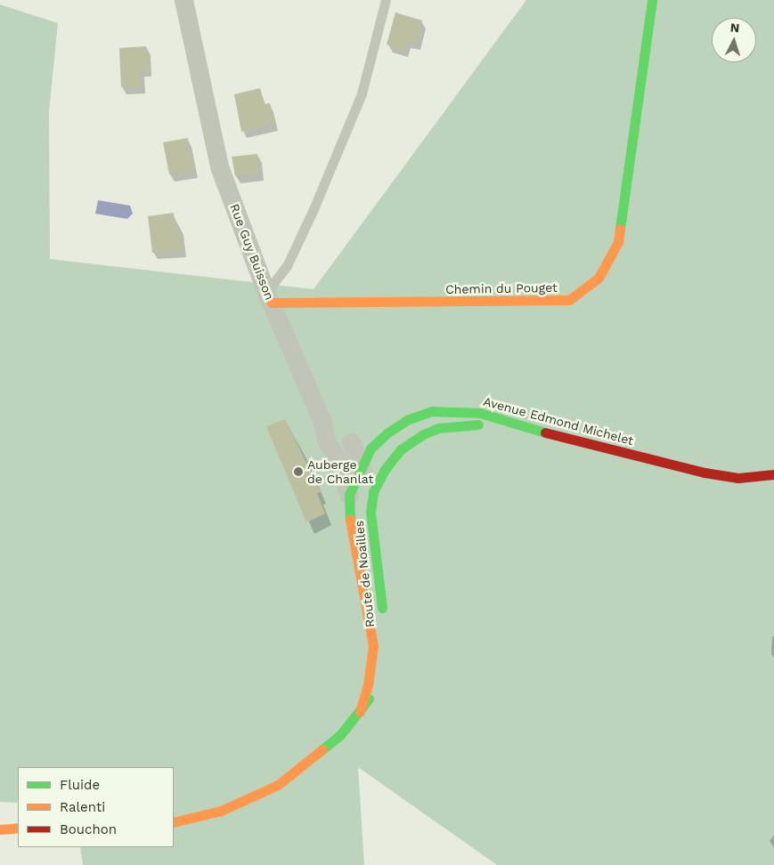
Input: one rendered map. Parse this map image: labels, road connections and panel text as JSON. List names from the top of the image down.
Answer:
{
  "streets": {
    "main road": ["Chemin du Pouget", "Avenue Edmond Michelet", "Route de Noailles"],
    "street": ["Rue Guy Buisson"]
  },
  "crossings": [
    ["Rue Guy Buisson", "Chemin du Pouget"],
    ["Rue Guy Buisson", "Route de Noailles"],
    ["Avenue Edmond Michelet", "Route de Noailles"]
  ],
  "places": ["Auberge de Chanlat"],
  "legend": ["Fluide", "Ralenti", "Bouchon"],
  "north": "top"
}
